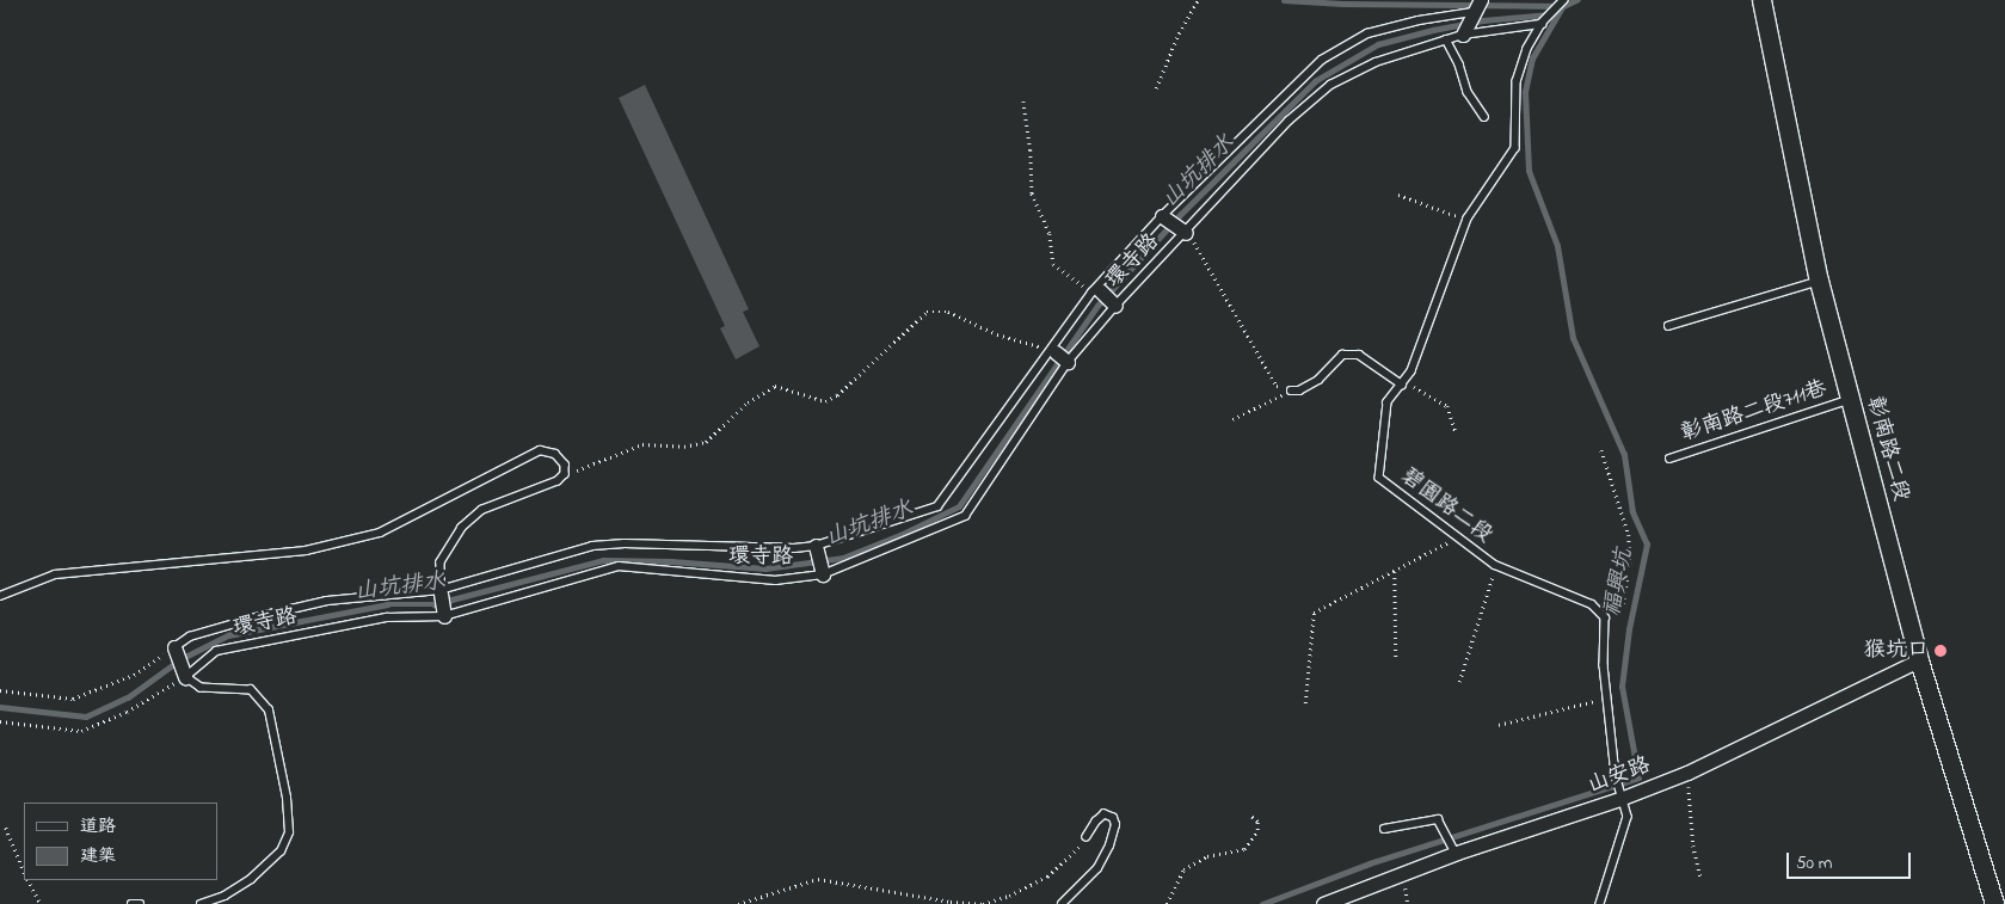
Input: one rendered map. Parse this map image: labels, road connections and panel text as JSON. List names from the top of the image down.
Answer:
{
  "streets": {
    "street": ["彰南路二段", "山安路"],
    "lane": ["環寺路", "彰南路二段711巷", "碧園路二段"]
  },
  "crossings": [
    ["環寺路", "碧園路二段"],
    ["彰南路二段711巷", "彰南路二段"],
    ["彰南路二段", "山安路"]
  ],
  "water": ["山坑排水", "福興坑"],
  "places": ["猴坑口"],
  "legend": ["道路", "建築"],
  "scale_bar": "50 m"
}
